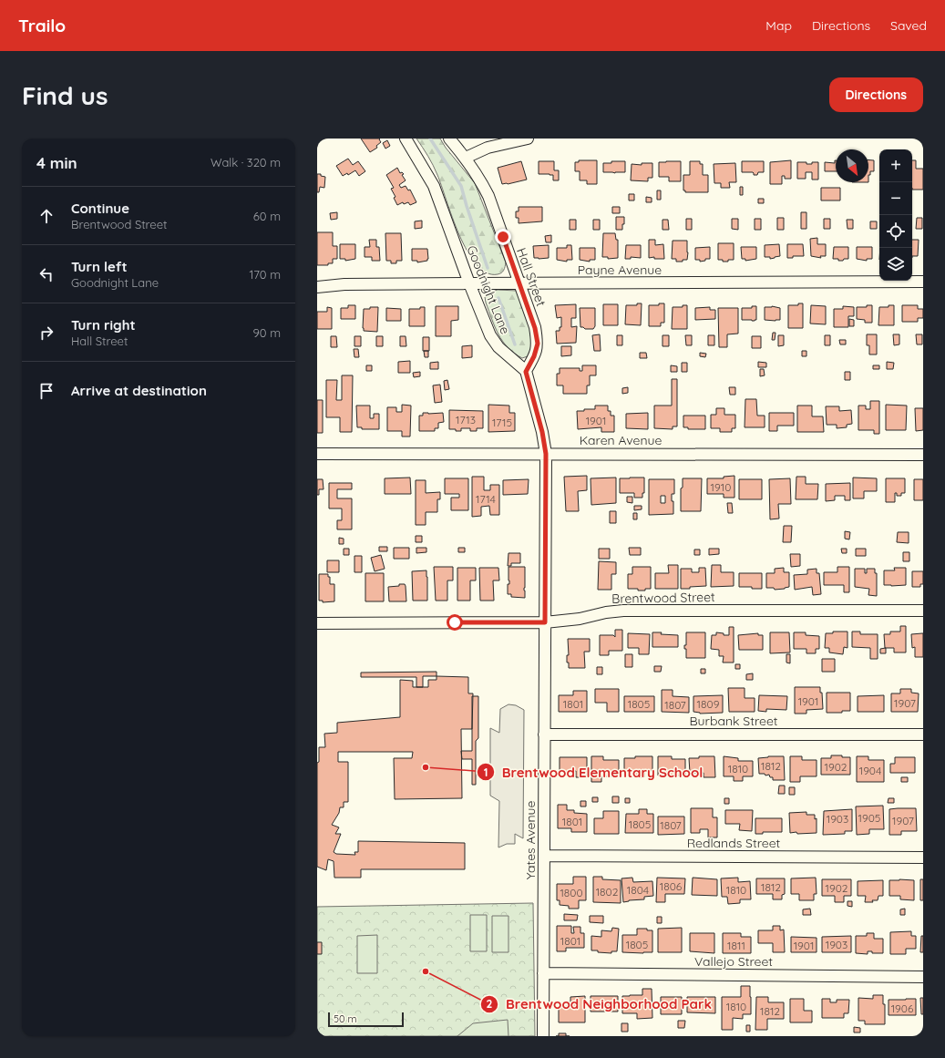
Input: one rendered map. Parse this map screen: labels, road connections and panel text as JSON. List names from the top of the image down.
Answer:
{
  "streets": {
    "street": [
      "Payne Avenue",
      "Hall Street",
      "Goodnight Lane",
      "Karen Avenue",
      "Brentwood Street",
      "Burbank Street",
      "Yates Avenue",
      "Redlands Street",
      "Vallejo Street"
    ]
  },
  "crossings": [
    ["Payne Avenue", "Hall Street"],
    ["Payne Avenue", "Goodnight Lane"],
    ["Hall Street", "Goodnight Lane"],
    ["Brentwood Street", "Yates Avenue"],
    ["Burbank Street", "Yates Avenue"],
    ["Yates Avenue", "Redlands Street"],
    ["Yates Avenue", "Vallejo Street"]
  ],
  "places": ["Brentwood Elementary School", "Brentwood Neighborhood Park"],
  "house_numbers": [
    "1713",
    "1901",
    "1715",
    "1910",
    "1714",
    "1901",
    "1907",
    "1801",
    "1805",
    "1809",
    "1807",
    "1812",
    "1902",
    "1810",
    "1904",
    "1905",
    "1903",
    "1907",
    "1801",
    "1805",
    "1807",
    "1806",
    "1812",
    "1902",
    "1804",
    "1810",
    "1802",
    "1800",
    "1801",
    "1805",
    "1903",
    "1811",
    "1901",
    "1810",
    "1906",
    "1812"
  ],
  "scale_bar": "50 m",
  "north": "bottom right",
  "page": {
    "header": "Trailo",
    "nav": ["Map", "Directions", "Saved"],
    "buttons": "Directions",
    "title": "Find us",
    "heading": ["4 min", "Walk · 320 m"],
    "map_buttons": ["+", "−"],
    "list": [
      ["Continue", "Brentwood Street", "60 m"],
      ["Turn left", "Goodnight Lane", "170 m"],
      ["Turn right", "Hall Street", "90 m"],
      "Arrive at destination"
    ],
    "scale": "50 m"
  }
}
